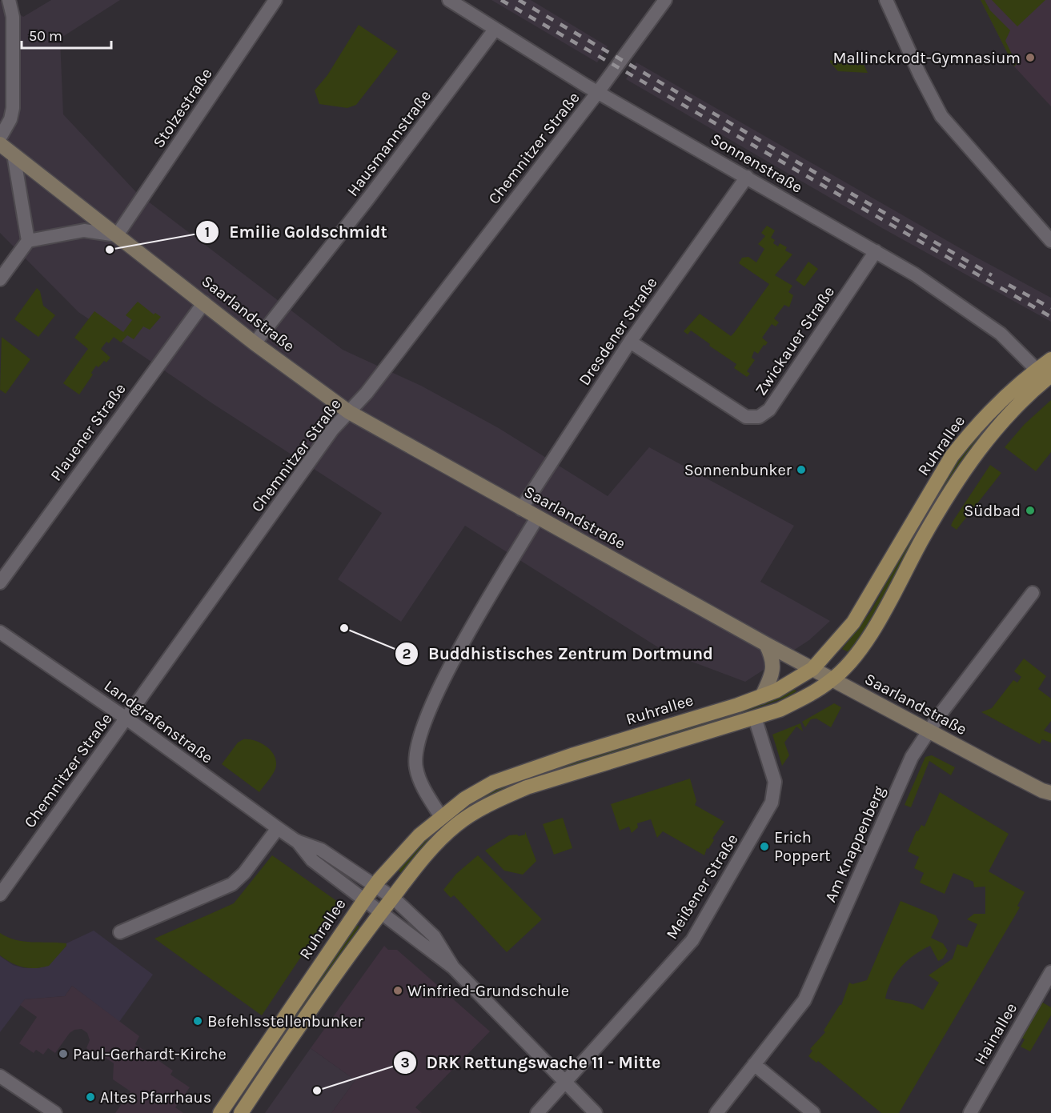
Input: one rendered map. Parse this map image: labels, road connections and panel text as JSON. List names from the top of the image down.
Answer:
{
  "streets": {
    "main road": ["Ruhrallee"],
    "street": [
      "Stolzestraße",
      "Hausmannstraße",
      "Chemnitzer Straße",
      "Sonnenstraße",
      "Saarlandstraße",
      "Dresdener Straße",
      "Zwickauer Straße",
      "Plauener Straße",
      "Landgrafenstraße",
      "Am Knappenberg",
      "Meißener Straße",
      "Hainallee"
    ]
  },
  "crossings": [
    ["Stolzestraße", "Saarlandstraße"],
    ["Hausmannstraße", "Sonnenstraße"],
    ["Hausmannstraße", "Saarlandstraße"],
    ["Chemnitzer Straße", "Sonnenstraße"],
    ["Chemnitzer Straße", "Saarlandstraße"],
    ["Chemnitzer Straße", "Landgrafenstraße"],
    ["Sonnenstraße", "Dresdener Straße"],
    ["Sonnenstraße", "Zwickauer Straße"],
    ["Sonnenstraße", "Ruhrallee"],
    ["Saarlandstraße", "Dresdener Straße"],
    ["Saarlandstraße", "Plauener Straße"],
    ["Saarlandstraße", "Ruhrallee"],
    ["Saarlandstraße", "Am Knappenberg"],
    ["Dresdener Straße", "Zwickauer Straße"],
    ["Ruhrallee", "Landgrafenstraße"],
    ["Ruhrallee", "Meißener Straße"],
    ["Landgrafenstraße", "Meißener Straße"]
  ],
  "places": [
    "Mallinckrodt-Gymnasium",
    "Emilie Goldschmidt",
    "Sonnenbunker",
    "Südbad",
    "Buddhistisches Zentrum Dortmund",
    "Erich Poppert",
    "Winfried-Grundschule",
    "Befehlsstellenbunker",
    "Paul-Gerhardt-Kirche",
    "DRK Rettungswache 11 - Mitte",
    "Altes Pfarrhaus"
  ],
  "scale_bar": "50 m"
}
